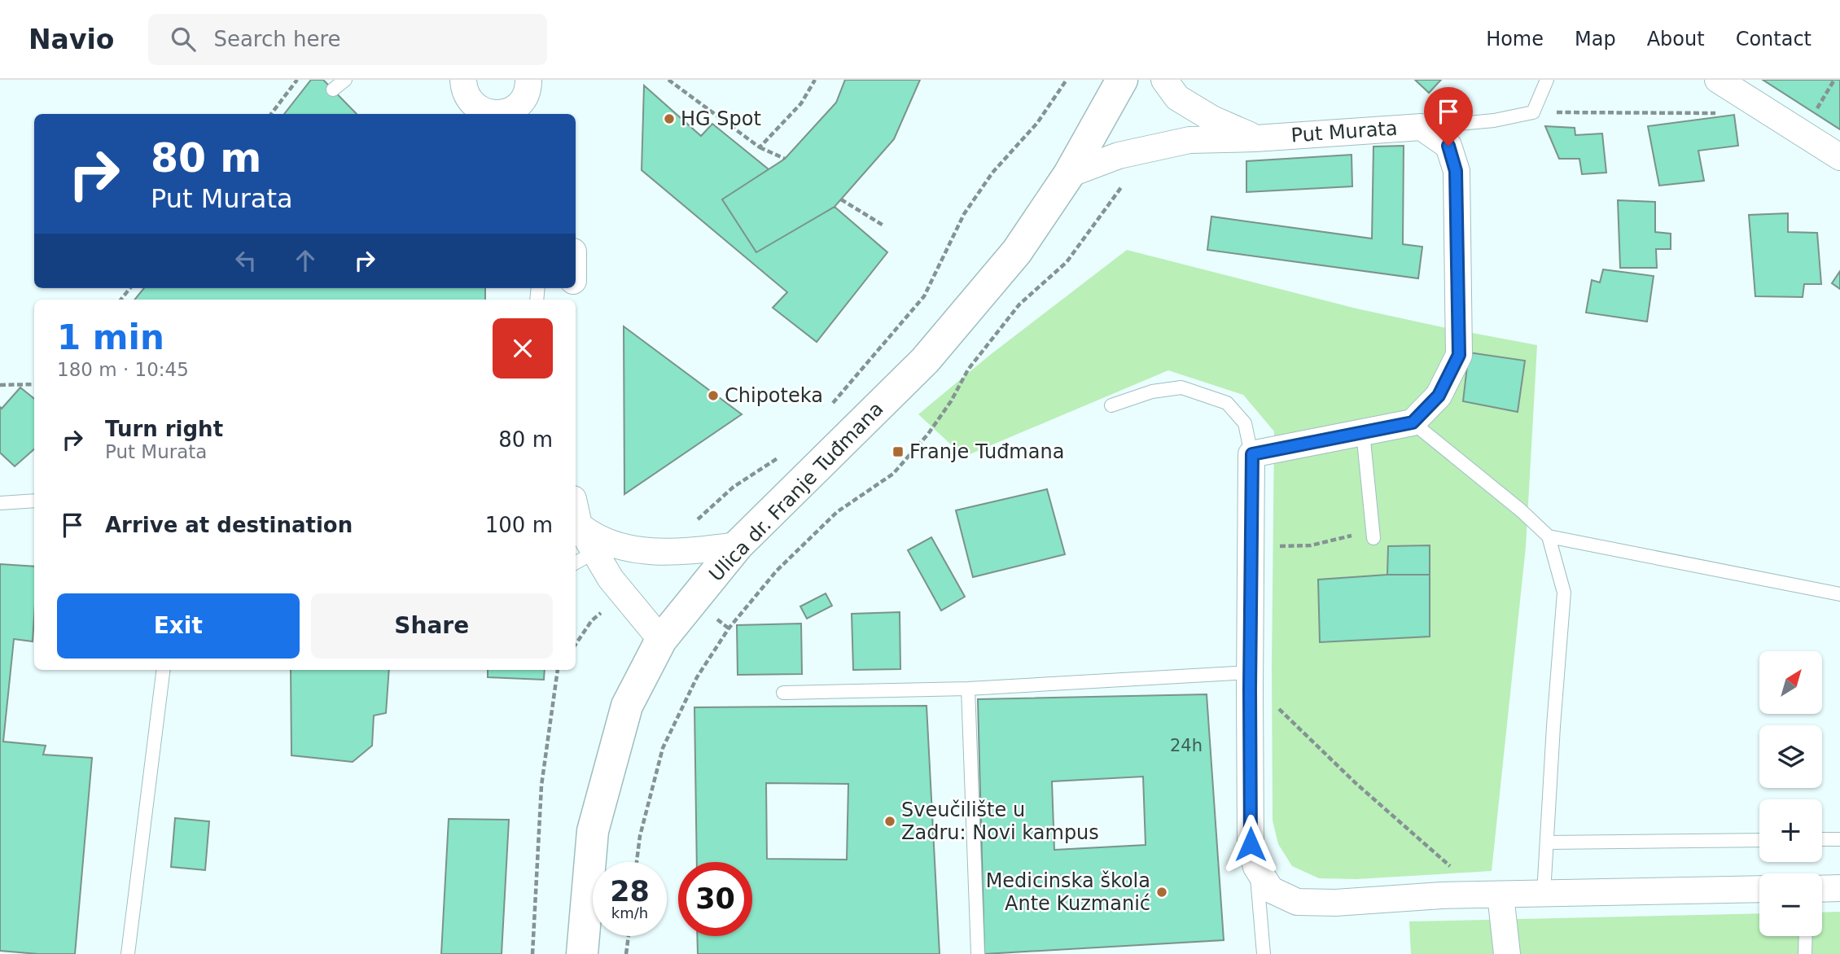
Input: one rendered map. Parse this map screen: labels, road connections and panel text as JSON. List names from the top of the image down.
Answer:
{
  "streets": {
    "main road": ["Ulica dr. Franje Tuđmana"],
    "street": ["Put Murata"]
  },
  "crossings": [
    ["Put Murata", "Ulica dr. Franje Tuđmana"]
  ],
  "places": {
    "other": [
      "HG Spot",
      "Chipoteka",
      "Sveučilište u Zadru: Novi kampus",
      "Medicinska škola Ante Kuzmanić"
    ],
    "transit": ["Franje Tuđmana"]
  },
  "house_numbers": ["24h"],
  "north": "top right",
  "page": {
    "header": "Navio",
    "search": "Search here",
    "nav": [
      "Home",
      "Map",
      "About",
      "Contact"
    ],
    "turn": ["80 m", "Put Murata"],
    "heading": ["1 min", "180 m · 10:45"],
    "list": [
      {
        "name": "Turn right",
        "note": "Put Murata",
        "value": "80 m"
      },
      {
        "name": "Arrive at destination",
        "value": "100 m"
      }
    ],
    "buttons": ["Exit", "Share"],
    "map_buttons": ["+", "−"],
    "speed": "28 km/h",
    "limit": "30"
  }
}
